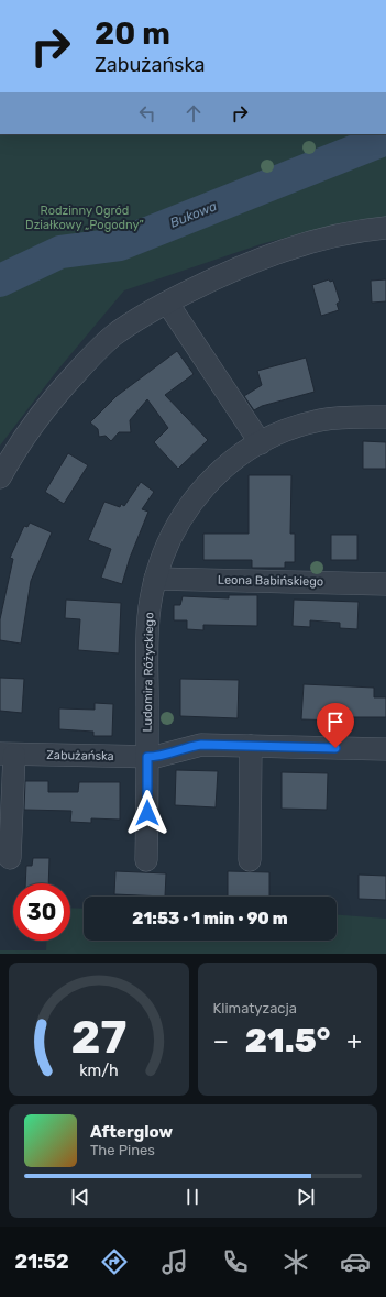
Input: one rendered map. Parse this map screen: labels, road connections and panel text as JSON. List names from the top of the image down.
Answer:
{
  "streets": {
    "street": ["Leona Babińskiego", "Ludomira Różyckiego", "Zabużańska"]
  },
  "crossings": [
    ["Leona Babińskiego", "Ludomira Różyckiego"],
    ["Ludomira Różyckiego", "Zabużańska"]
  ],
  "water": ["Bukowa"],
  "parks": ["Rodzinny Ogród Działkowy „Pogodny”"],
  "page": {
    "turn": ["20 m", "Zabużańska"],
    "limit": "30",
    "trip": "21:53 · 1 min · 90 m",
    "tile": "Klimatyzacja",
    "heat": ["−", "21.5°", "+"],
    "song": ["Afterglow", "The Pines"],
    "tabs": "21:52",
    "gauge": ["27", "km/h"]
  }
}
